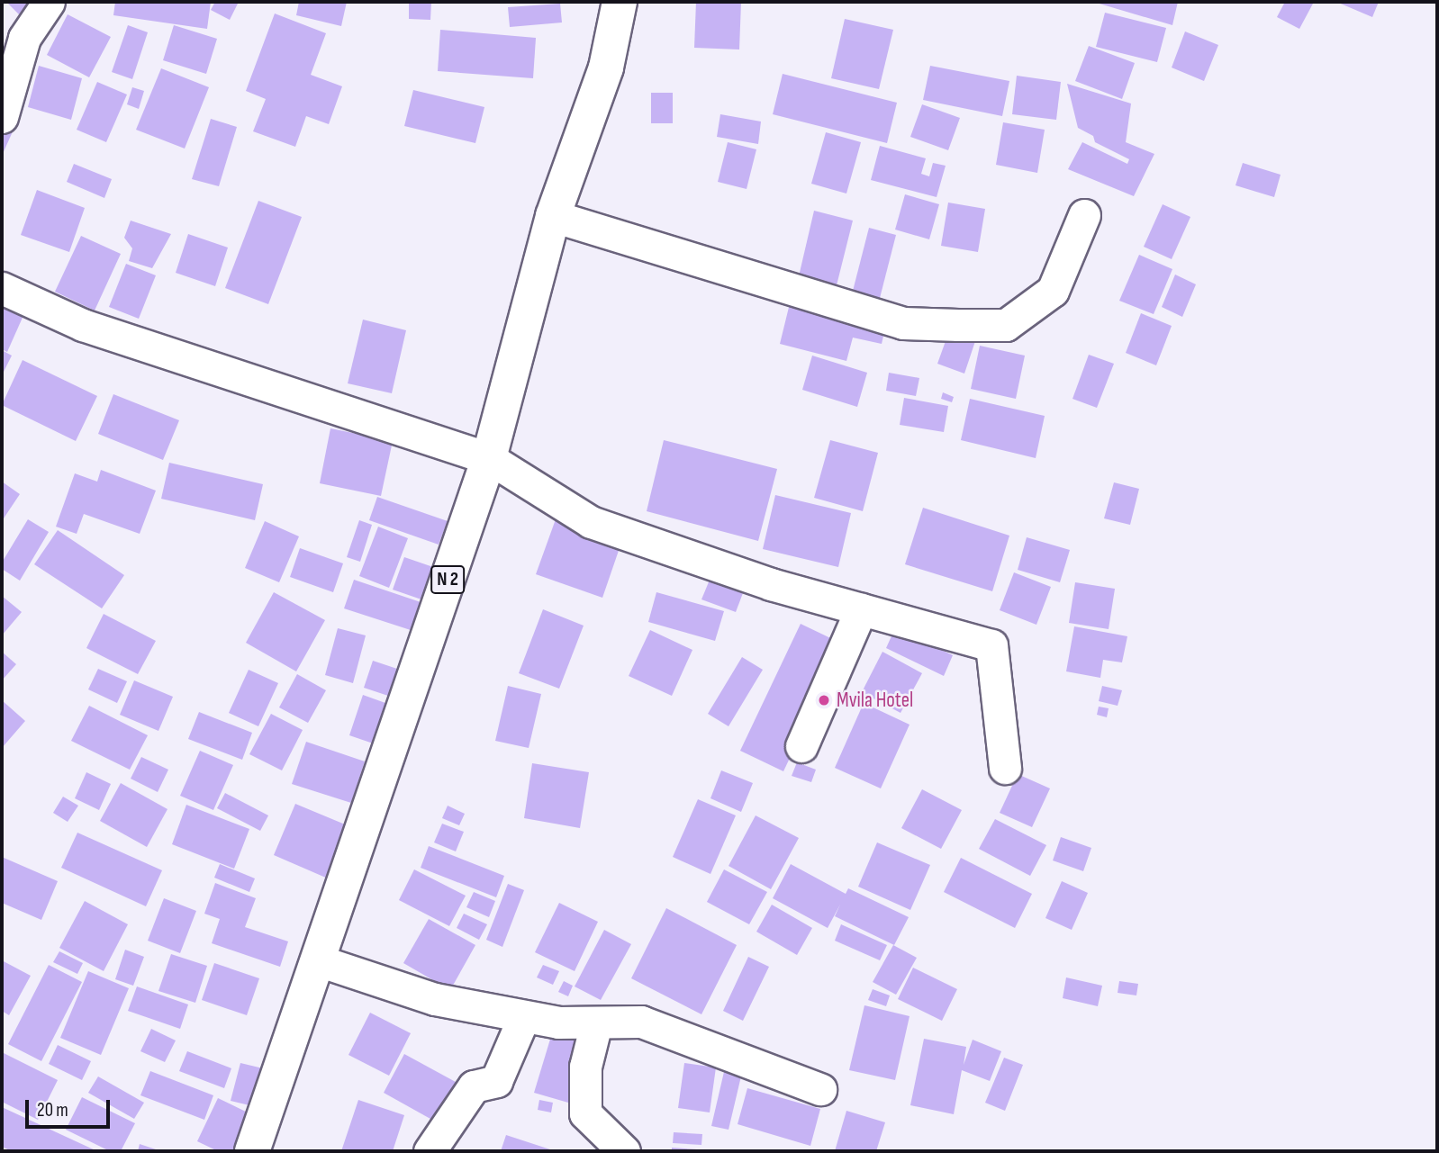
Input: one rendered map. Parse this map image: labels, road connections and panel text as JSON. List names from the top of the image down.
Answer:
{
  "streets": {
    "highway": ["N 2"]
  },
  "places": ["Mvila Hotel"],
  "scale_bar": "20 m"
}
